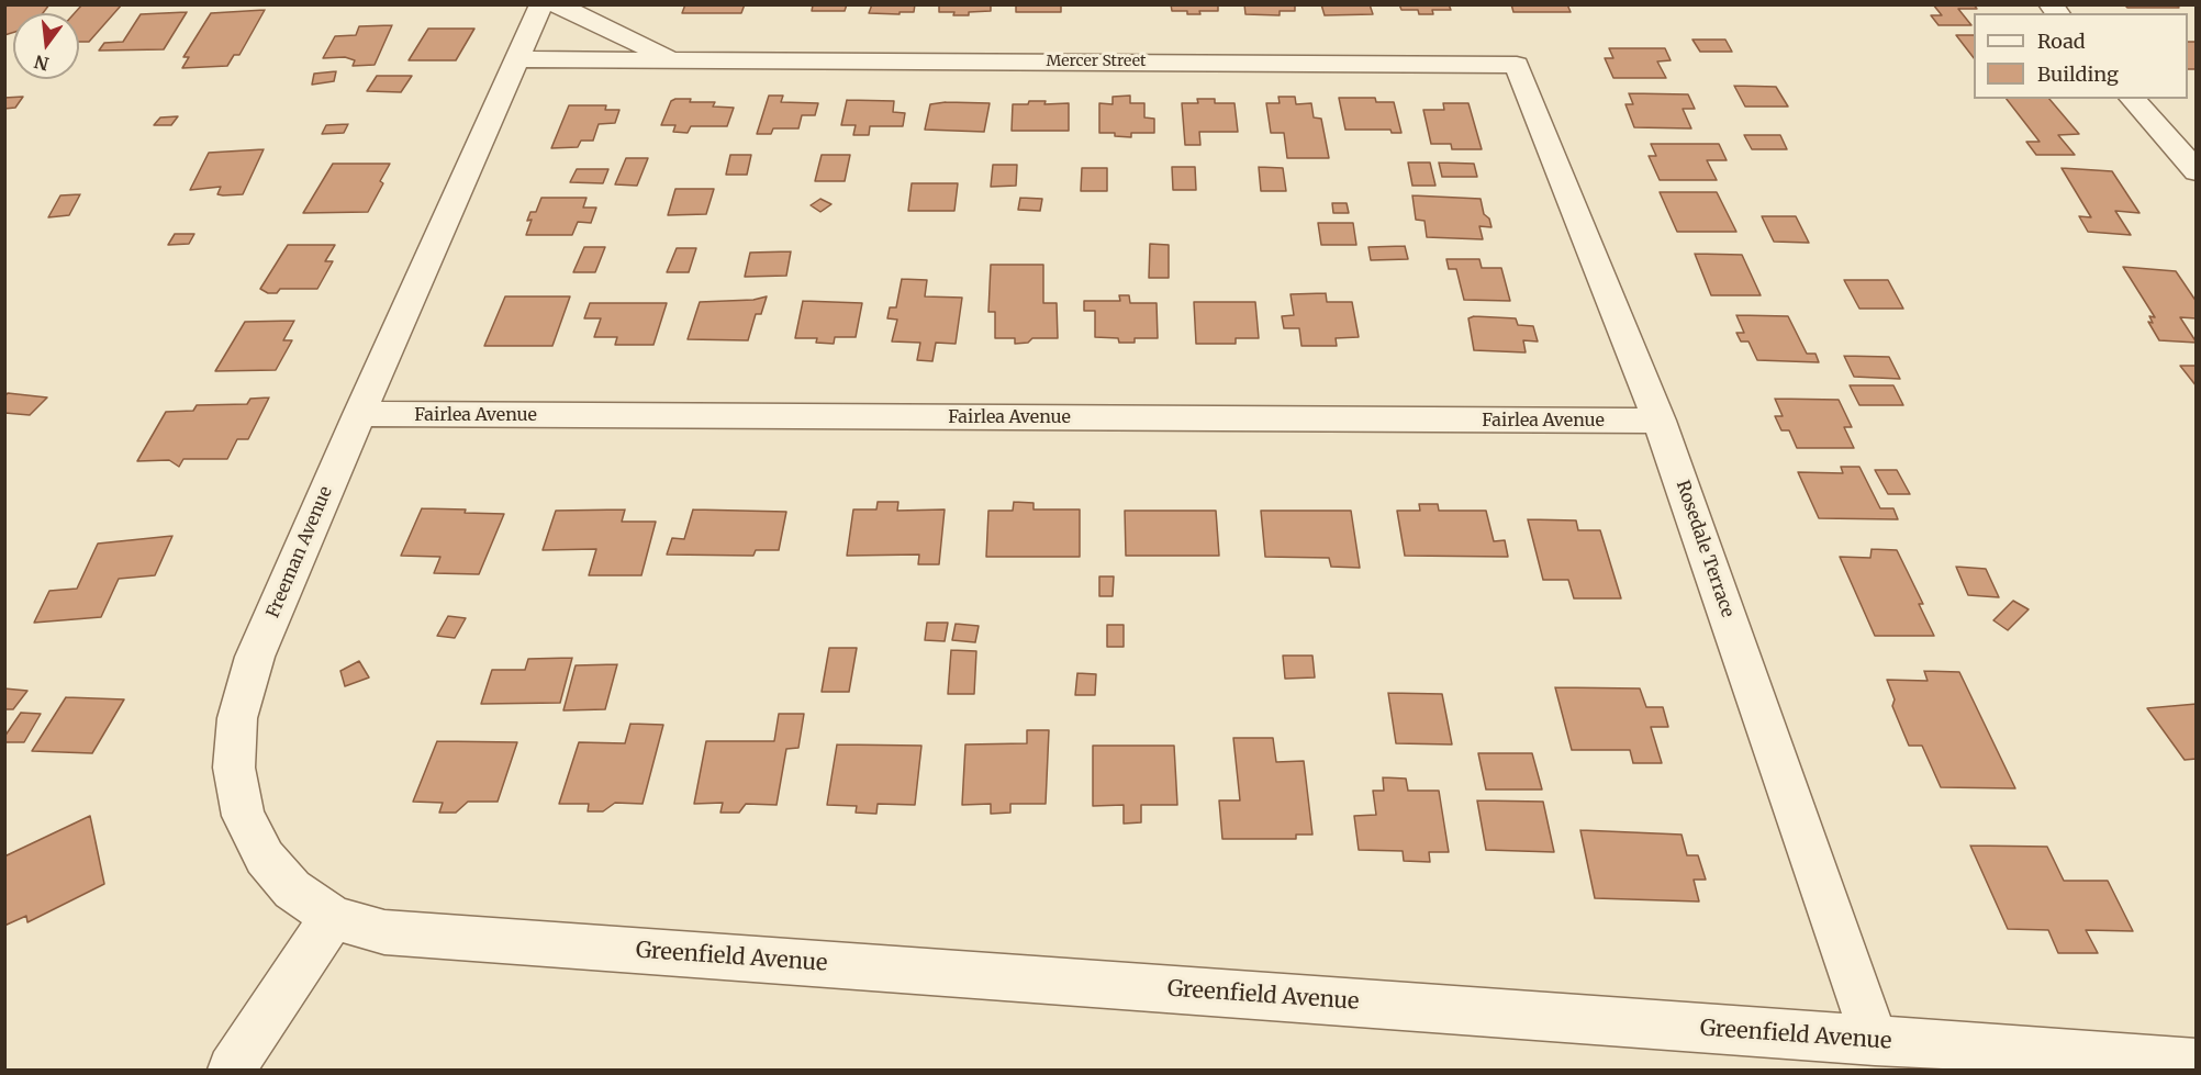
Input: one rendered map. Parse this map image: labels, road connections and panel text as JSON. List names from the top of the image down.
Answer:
{
  "streets": {
    "street": [
      "Mercer Street",
      "Fairlea Avenue",
      "Rosedale Terrace",
      "Freeman Avenue",
      "Greenfield Avenue"
    ]
  },
  "crossings": [
    ["Mercer Street", "Rosedale Terrace"],
    ["Mercer Street", "Freeman Avenue"],
    ["Fairlea Avenue", "Rosedale Terrace"],
    ["Fairlea Avenue", "Freeman Avenue"],
    ["Rosedale Terrace", "Greenfield Avenue"],
    ["Freeman Avenue", "Greenfield Avenue"]
  ],
  "legend": ["Road", "Building"],
  "north": "bottom"
}
